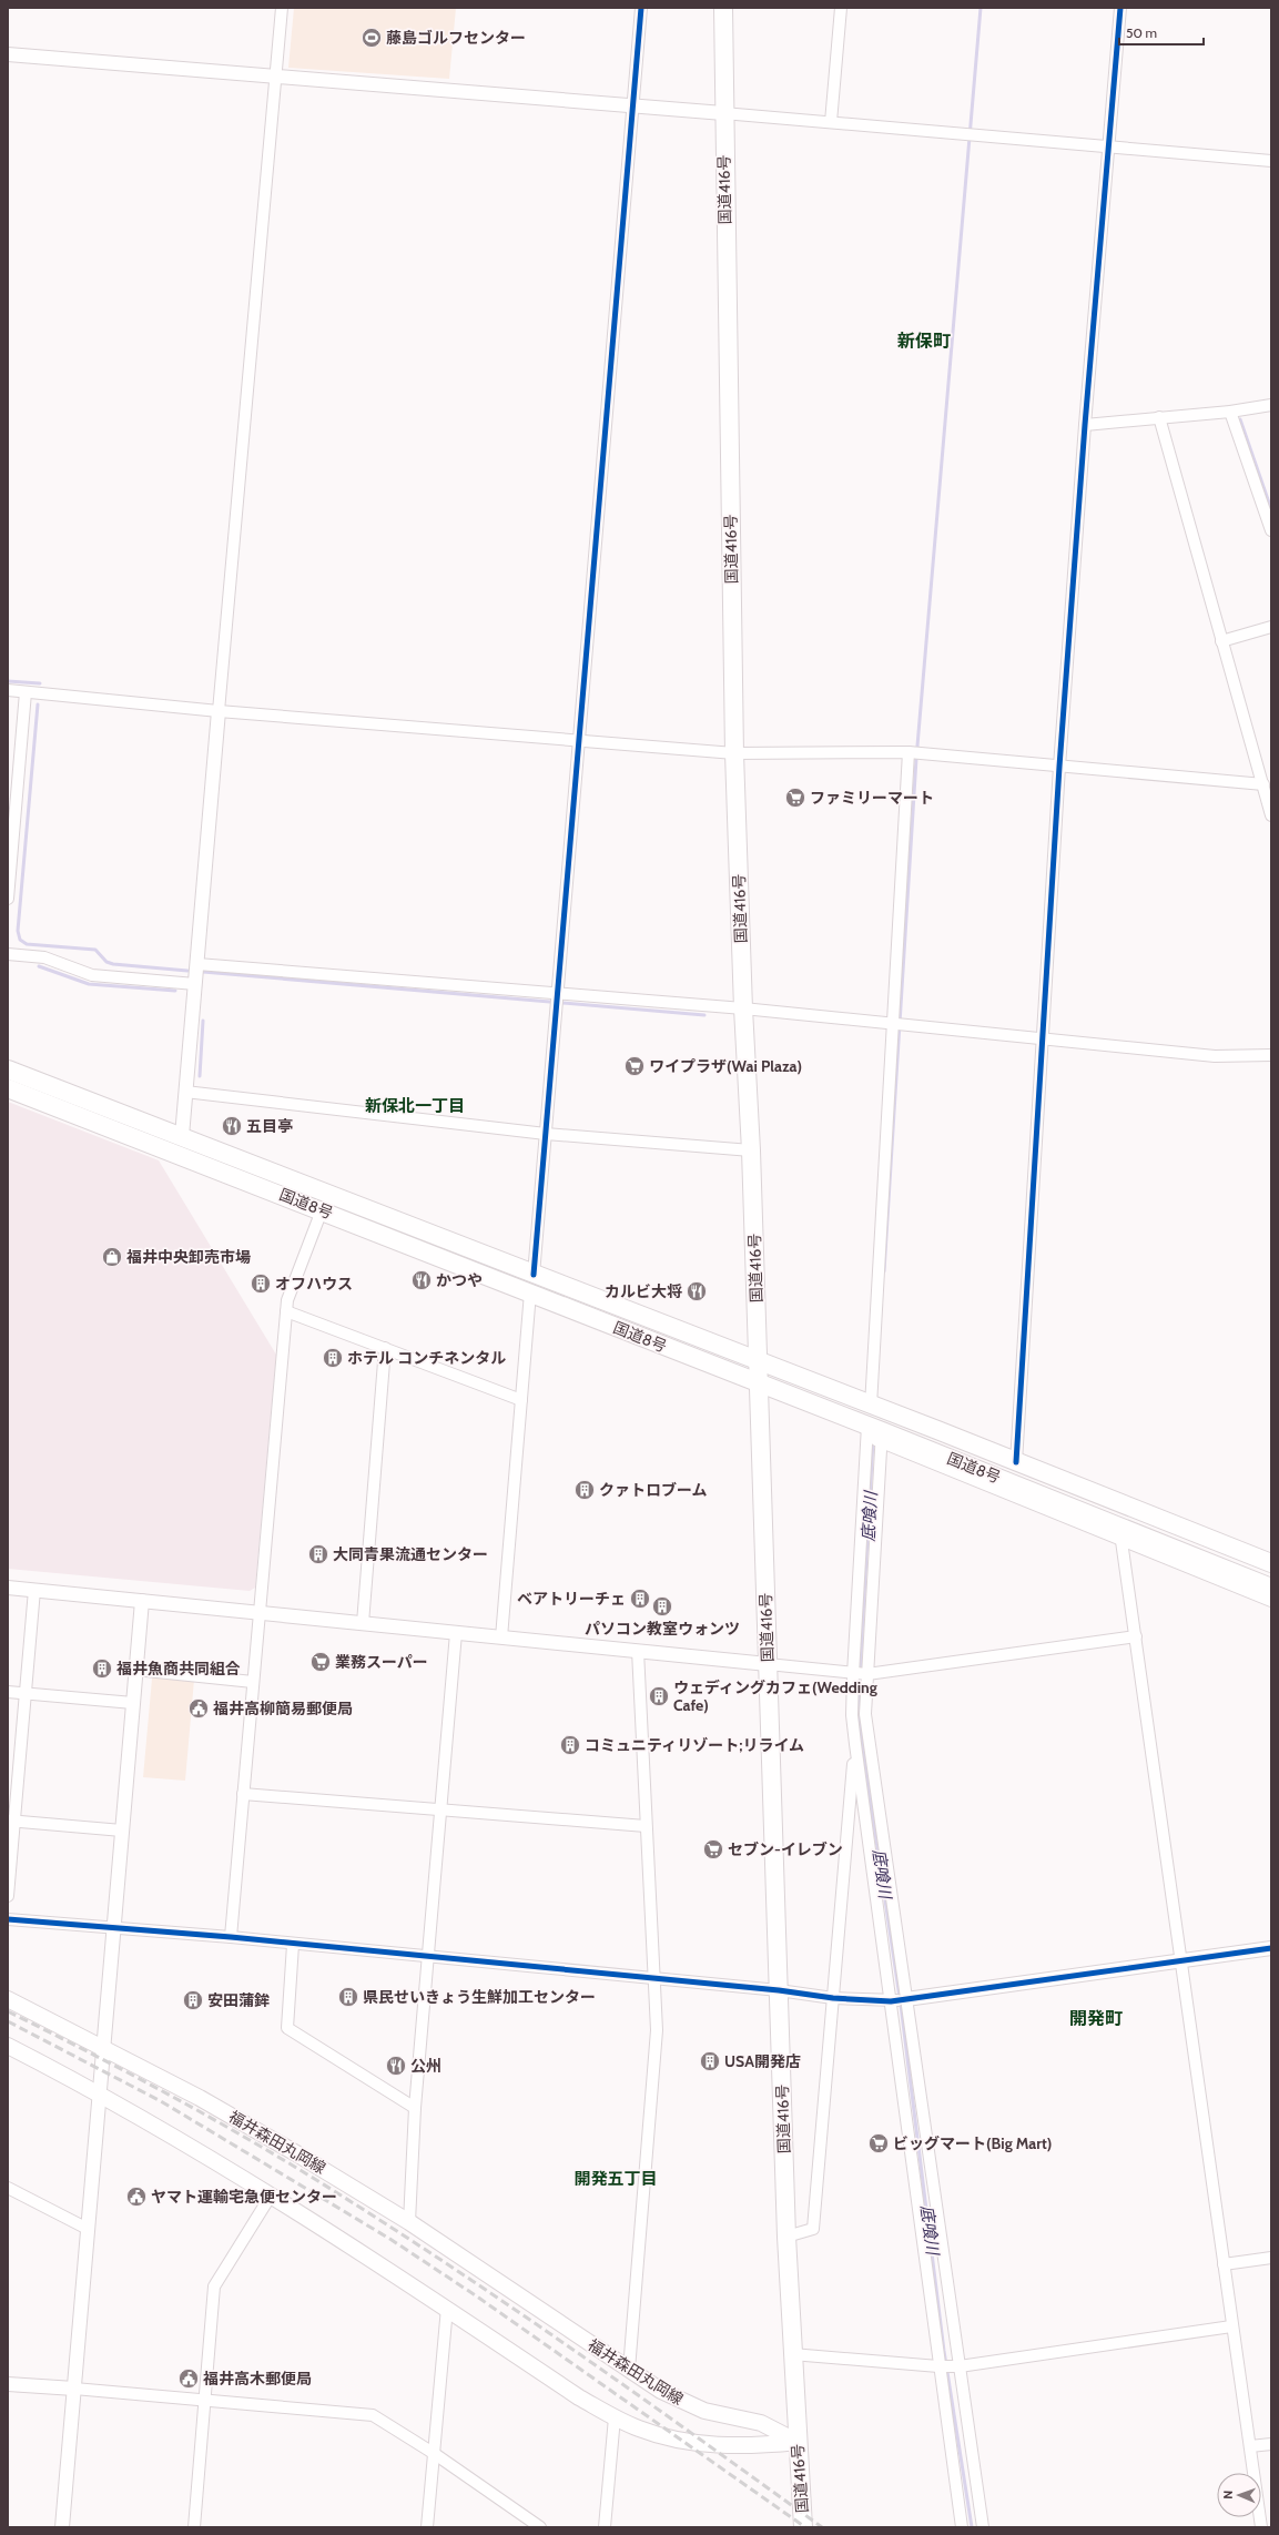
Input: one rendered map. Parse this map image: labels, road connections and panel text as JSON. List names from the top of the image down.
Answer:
{
  "streets": {
    "highway": ["国道416号", "国道8号"],
    "main road": ["福井森田丸岡線"]
  },
  "crossings": [
    ["国道416号", "国道8号"],
    ["国道416号", "福井森田丸岡線"]
  ],
  "districts": [
    "新保町",
    "新保北一丁目",
    "開発町",
    "開発五丁目"
  ],
  "water": ["底喰川"],
  "places": {
    "sports": ["藤島ゴルフセンター"],
    "supermarket": [
      "ファミリーマート",
      "ワイプラザ(Wai Plaza)",
      "業務スーパー",
      "セブン-イレブン",
      "ビッグマート(Big Mart)"
    ],
    "restaurant": [
      "五目亭",
      "かつや",
      "カルビ大将",
      "公州"
    ],
    "shop": ["福井中央卸売市場"],
    "building": [
      "オフハウス",
      "ホテル コンチネンタル",
      "クァトロブーム",
      "大同青果流通センター",
      "ベアトリーチェ",
      "パソコン教室ウォンツ",
      "福井魚商共同組合",
      "ウェディングカフェ(Wedding Cafe)",
      "コミュニティリゾート;リライム",
      "県民せいきょう生鮮加工センター",
      "安田蒲鉾",
      "USA開発店"
    ],
    "public building": ["福井高柳簡易郵便局", "ヤマト運輸宅急便センター", "福井高木郵便局"]
  },
  "scale_bar": "50 m",
  "north": "left"
}
